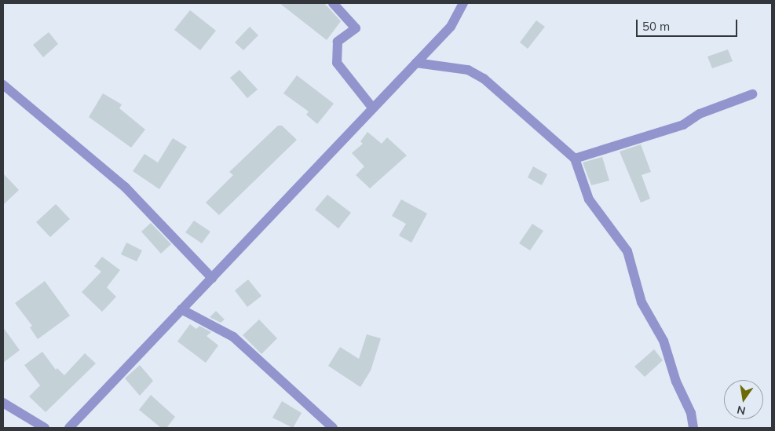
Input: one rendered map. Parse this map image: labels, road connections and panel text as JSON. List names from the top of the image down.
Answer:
{
  "scale_bar": "50 m",
  "north": "bottom"
}
